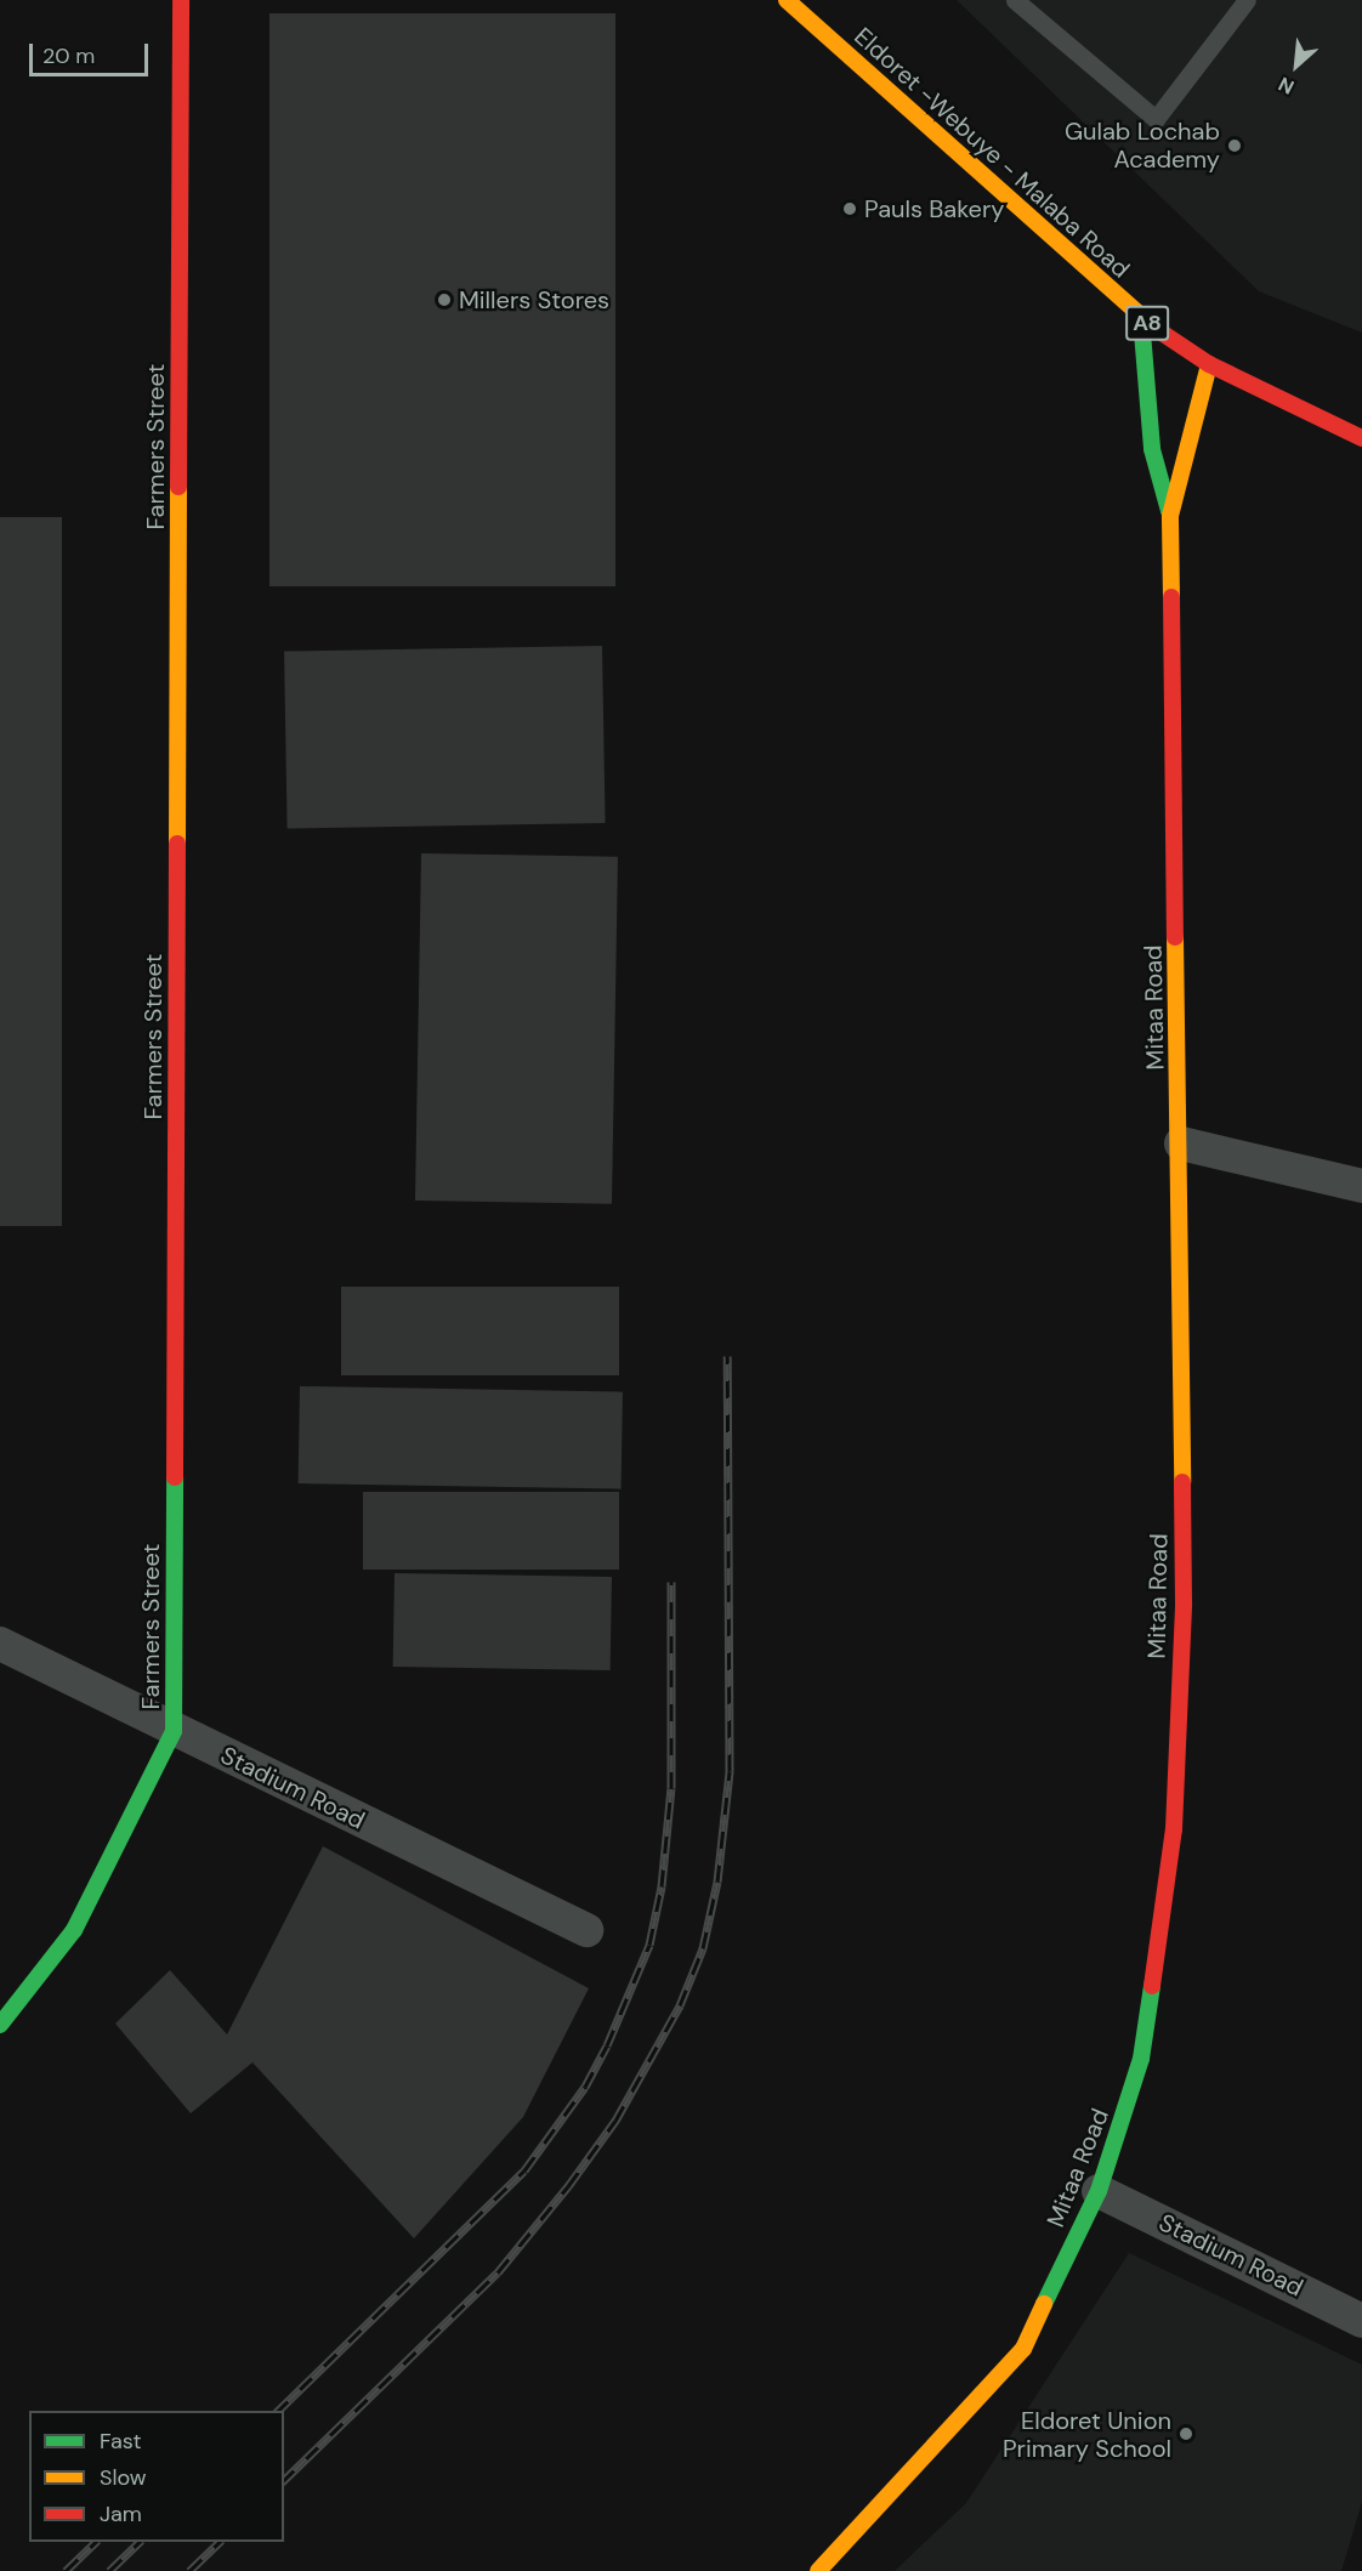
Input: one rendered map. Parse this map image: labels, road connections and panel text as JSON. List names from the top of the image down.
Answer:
{
  "streets": {
    "main road": [
      "Eldoret -Webuye - Malaba Road",
      "A8",
      "Farmers Street",
      "Mitaa Road"
    ],
    "street": ["Stadium Road"]
  },
  "crossings": [
    ["Eldoret -Webuye - Malaba Road", "Mitaa Road"],
    ["Farmers Street", "Stadium Road"],
    ["Mitaa Road", "Stadium Road"]
  ],
  "places": [
    "Gulab Lochab Academy",
    "Pauls Bakery",
    "Millers Stores",
    "Eldoret Union Primary School"
  ],
  "legend": ["Fast", "Slow", "Jam"],
  "scale_bar": "20 m",
  "north": "bottom left"
}
